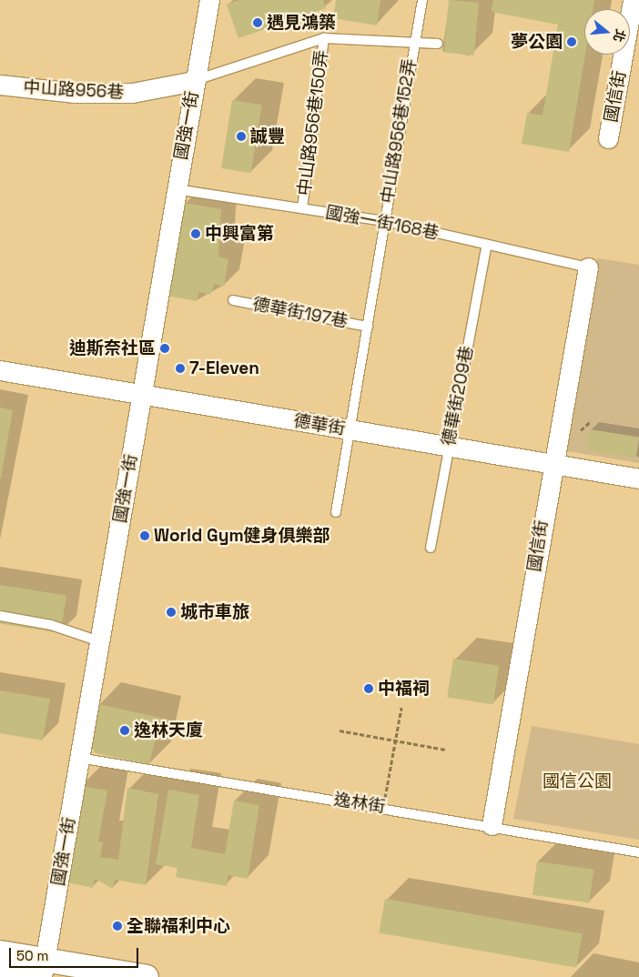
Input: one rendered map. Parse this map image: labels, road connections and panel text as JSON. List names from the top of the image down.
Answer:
{
  "streets": {
    "street": [
      "中山路956巷",
      "國信街",
      "國強一街",
      "德華街"
    ],
    "lane": [
      "中山路956巷150弄",
      "中山路956巷152弄",
      "國強一街168巷",
      "德華街197巷",
      "德華街209巷",
      "逸林街"
    ]
  },
  "crossings": [
    ["中山路956巷", "中山路956巷150弄"],
    ["中山路956巷", "國強一街"],
    ["中山路956巷", "中山路956巷152弄"],
    ["國信街", "國強一街168巷"],
    ["國信街", "德華街"],
    ["國信街", "逸林街"],
    ["中山路956巷150弄", "國強一街168巷"],
    ["國強一街", "國強一街168巷"],
    ["國強一街", "德華街"],
    ["國強一街", "逸林街"],
    ["中山路956巷152弄", "國強一街168巷"],
    ["中山路956巷152弄", "德華街197巷"],
    ["國強一街168巷", "德華街197巷"],
    ["國強一街168巷", "德華街209巷"],
    ["德華街197巷", "德華街"],
    ["德華街209巷", "德華街"]
  ],
  "parks": ["國信公園"],
  "places": [
    "遇見鴻築",
    "夢公園",
    "誠豐",
    "中興富第",
    "迪斯奈社區",
    "7-Eleven",
    "World Gym健身俱樂部",
    "城市車旅",
    "中福祠",
    "逸林天廈",
    "全聯福利中心"
  ],
  "scale_bar": "50 m",
  "north": "right"
}
